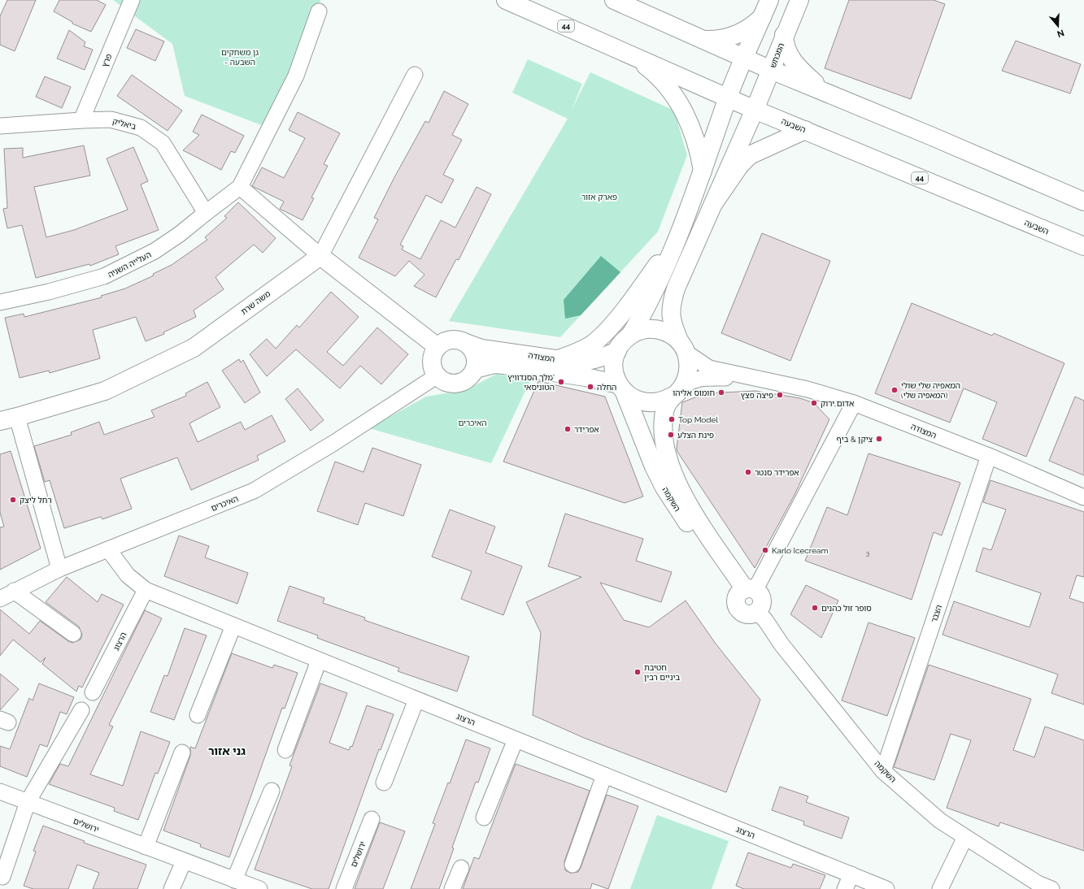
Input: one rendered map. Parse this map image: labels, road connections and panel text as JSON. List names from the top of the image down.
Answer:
{
  "streets": {
    "main road": [
      "44",
      "המכתש",
      "השבעה",
      "משה שרת",
      "המצודה",
      "השקמה"
    ],
    "street": [
      "פרץ",
      "ביאליק",
      "העלייה השניה",
      "האיכרים",
      "הצבר",
      "הרצוג",
      "ירושלים"
    ]
  },
  "crossings": [
    ["המכתש", "השבעה"],
    ["פרץ", "ביאליק"],
    ["ביאליק", "העלייה השניה"],
    ["המצודה", "השקמה"],
    ["המצודה", "האיכרים"],
    ["המצודה", "הצבר"],
    ["השקמה", "הצבר"],
    ["האיכרים", "הרצוג"]
  ],
  "districts": ["גני אזור"],
  "parks": ["גן משחקים - השבעה", "פארק אזור", "האיכרים"],
  "places": [
    "מלך הסנדוויץ' הטוניסאי",
    "החלה",
    "המאפיה שלי שולי (המאפיה שלי)",
    "חומוס אליהו",
    "פיצה פצץ",
    "אדום ירוק",
    "Top Model",
    "אפרידר",
    "פינת הצלע",
    "ציקן & ביף",
    "אפרידר סנטר",
    "רחל ליצק",
    "Karlo Icecream",
    "סופר זול כהנים",
    "חטיבת ביניים רבין"
  ],
  "house_numbers": ["3"],
  "north": "bottom"
}
